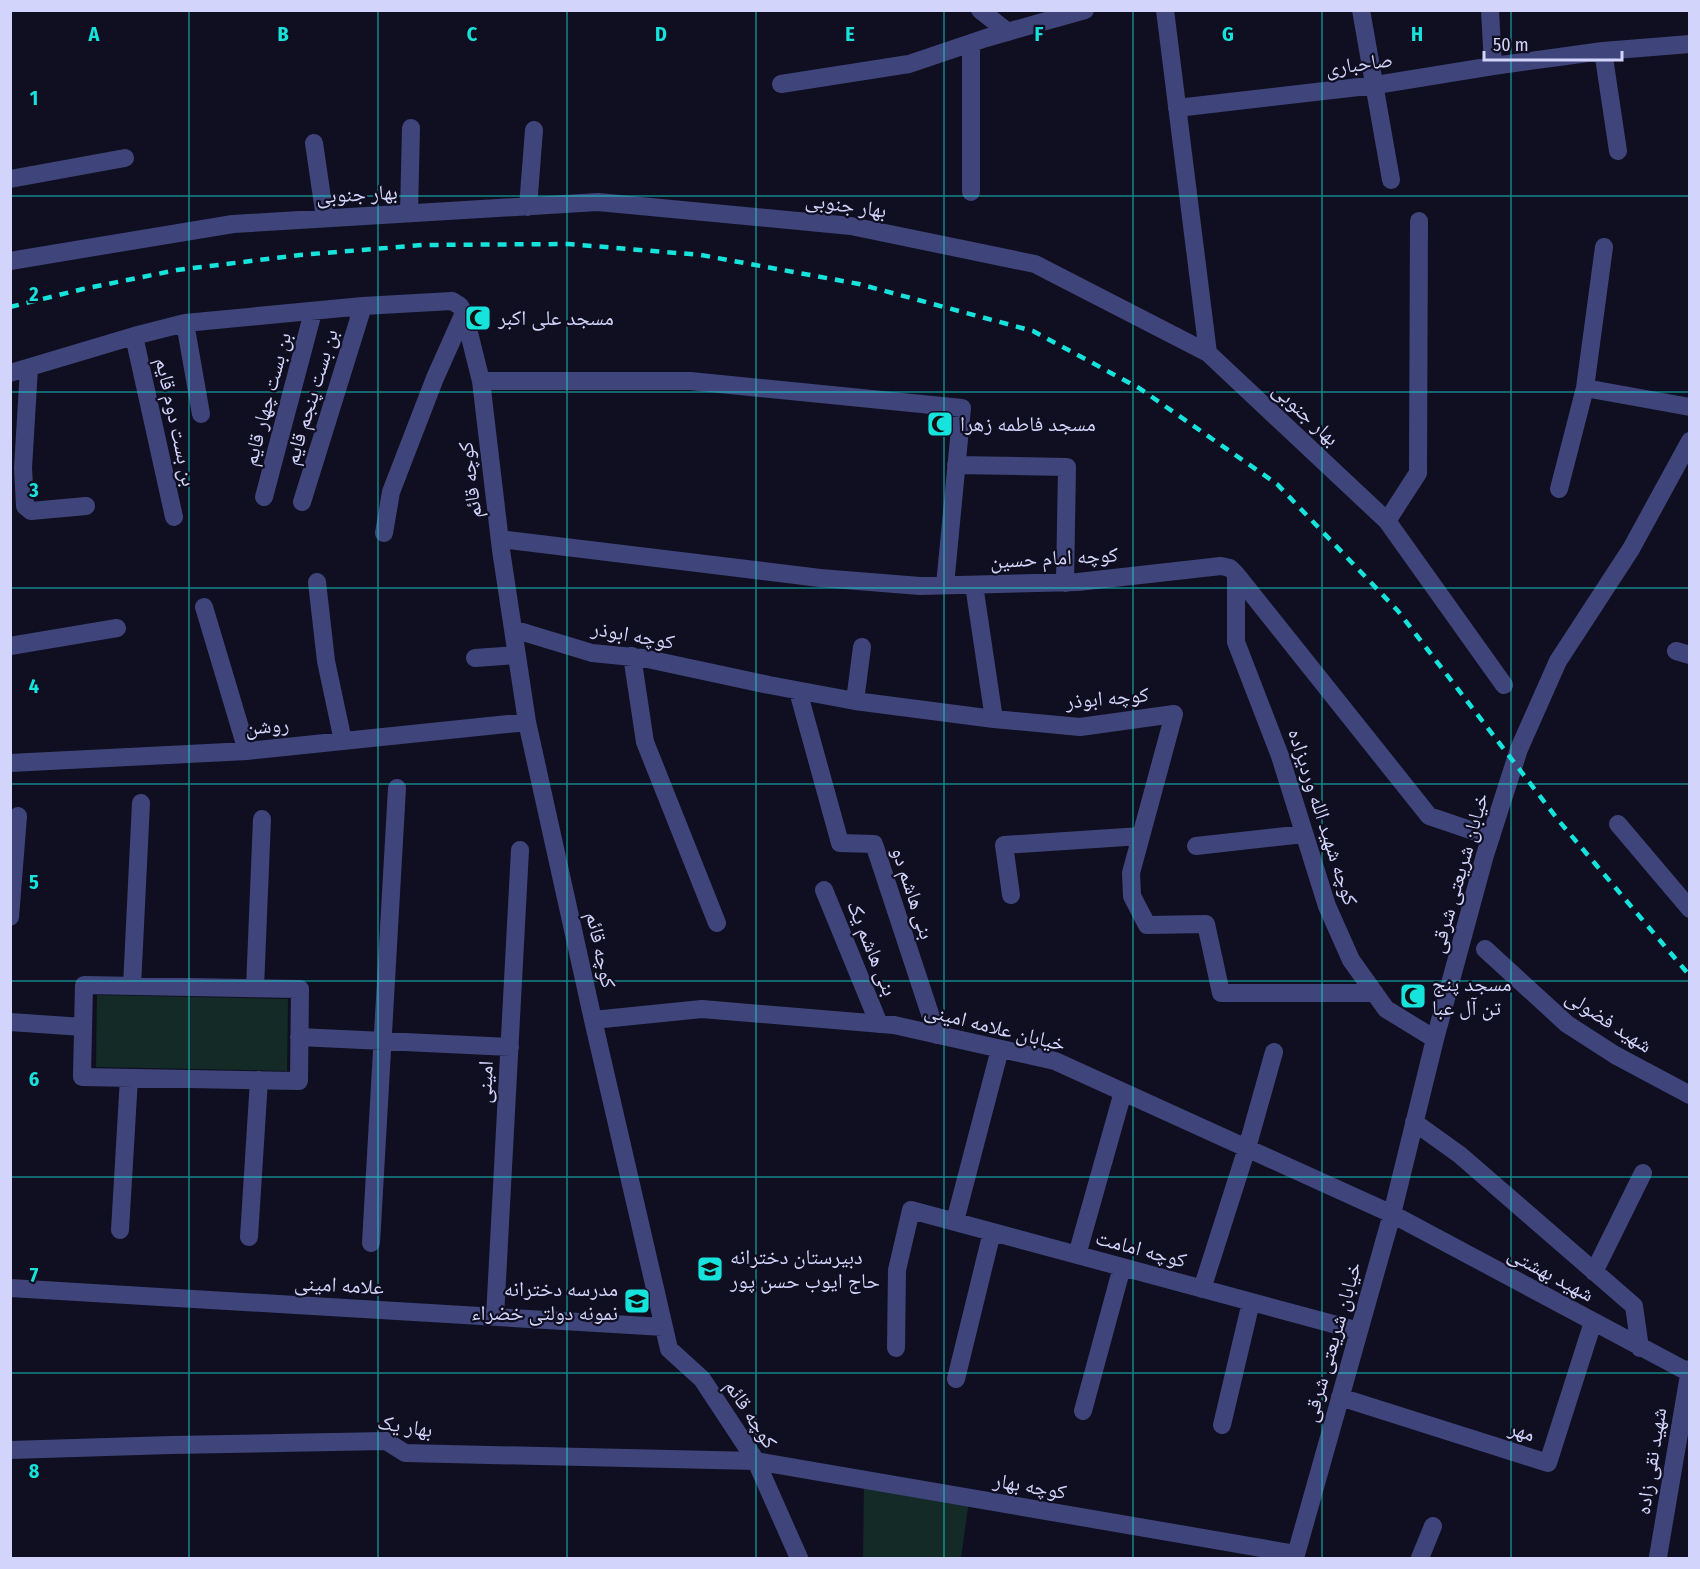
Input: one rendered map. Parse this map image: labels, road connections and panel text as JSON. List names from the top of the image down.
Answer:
{
  "streets": {
    "street": [
      "صاحباری",
      "بهار جنوبی",
      "بن بست پنجم قایم",
      "بن بست چهار قایم",
      "بن بست دوم قایم",
      "کوچه قائم",
      "کوچه امام حسین",
      "کوچه ابوذر",
      "روشن",
      "کوچه شهید الله وردیزاده",
      "خیابان شریعتی شرقی",
      "بنی هاشم دو",
      "بنی هاشم یک",
      "شهید فضولی",
      "خیابان علامه امینی",
      "امینی",
      "کوچه امامت",
      "شهید بهشتی",
      "علامه امینی",
      "بهار یک",
      "مهر",
      "شهید نقی زاده",
      "کوچه بهار"
    ]
  },
  "crossings": [
    ["کوچه قائم", "کوچه امام حسین"],
    ["کوچه قائم", "کوچه ابوذر"],
    ["کوچه قائم", "روشن"],
    ["کوچه قائم", "خیابان علامه امینی"],
    ["کوچه قائم", "علامه امینی"],
    ["کوچه قائم", "بهار یک"],
    ["کوچه قائم", "کوچه بهار"],
    ["کوچه امام حسین", "کوچه شهید الله وردیزاده"],
    ["کوچه ابوذر", "کوچه شهید الله وردیزاده"],
    ["کوچه ابوذر", "بنی هاشم دو"],
    ["کوچه شهید الله وردیزاده", "خیابان شریعتی شرقی"],
    ["خیابان شریعتی شرقی", "خیابان علامه امینی"],
    ["خیابان شریعتی شرقی", "کوچه امامت"],
    ["خیابان شریعتی شرقی", "شهید بهشتی"],
    ["خیابان شریعتی شرقی", "مهر"],
    ["خیابان شریعتی شرقی", "کوچه بهار"],
    ["بنی هاشم دو", "خیابان علامه امینی"],
    ["بنی هاشم یک", "خیابان علامه امینی"],
    ["خیابان علامه امینی", "شهید بهشتی"],
    ["امینی", "علامه امینی"],
    ["شهید بهشتی", "مهر"],
    ["شهید بهشتی", "شهید نقی زاده"],
    ["بهار یک", "کوچه بهار"]
  ],
  "places": {
    "mosque": ["مسجد علی اکبر", "مسجد فاطمه زهرا", "مسجد پنج تن آل عبا"],
    "school or university": ["دبیرستان دخترانه حاج ایوب حسن پور", "مدرسه دخترانه نمونه دولتی خضراء"]
  },
  "scale_bar": "50 m",
  "grid": {
    "columns": [
      "A",
      "B",
      "C",
      "D",
      "E",
      "F",
      "G",
      "H"
    ],
    "rows": [
      "1",
      "2",
      "3",
      "4",
      "5",
      "6",
      "7",
      "8"
    ]
  }
}
